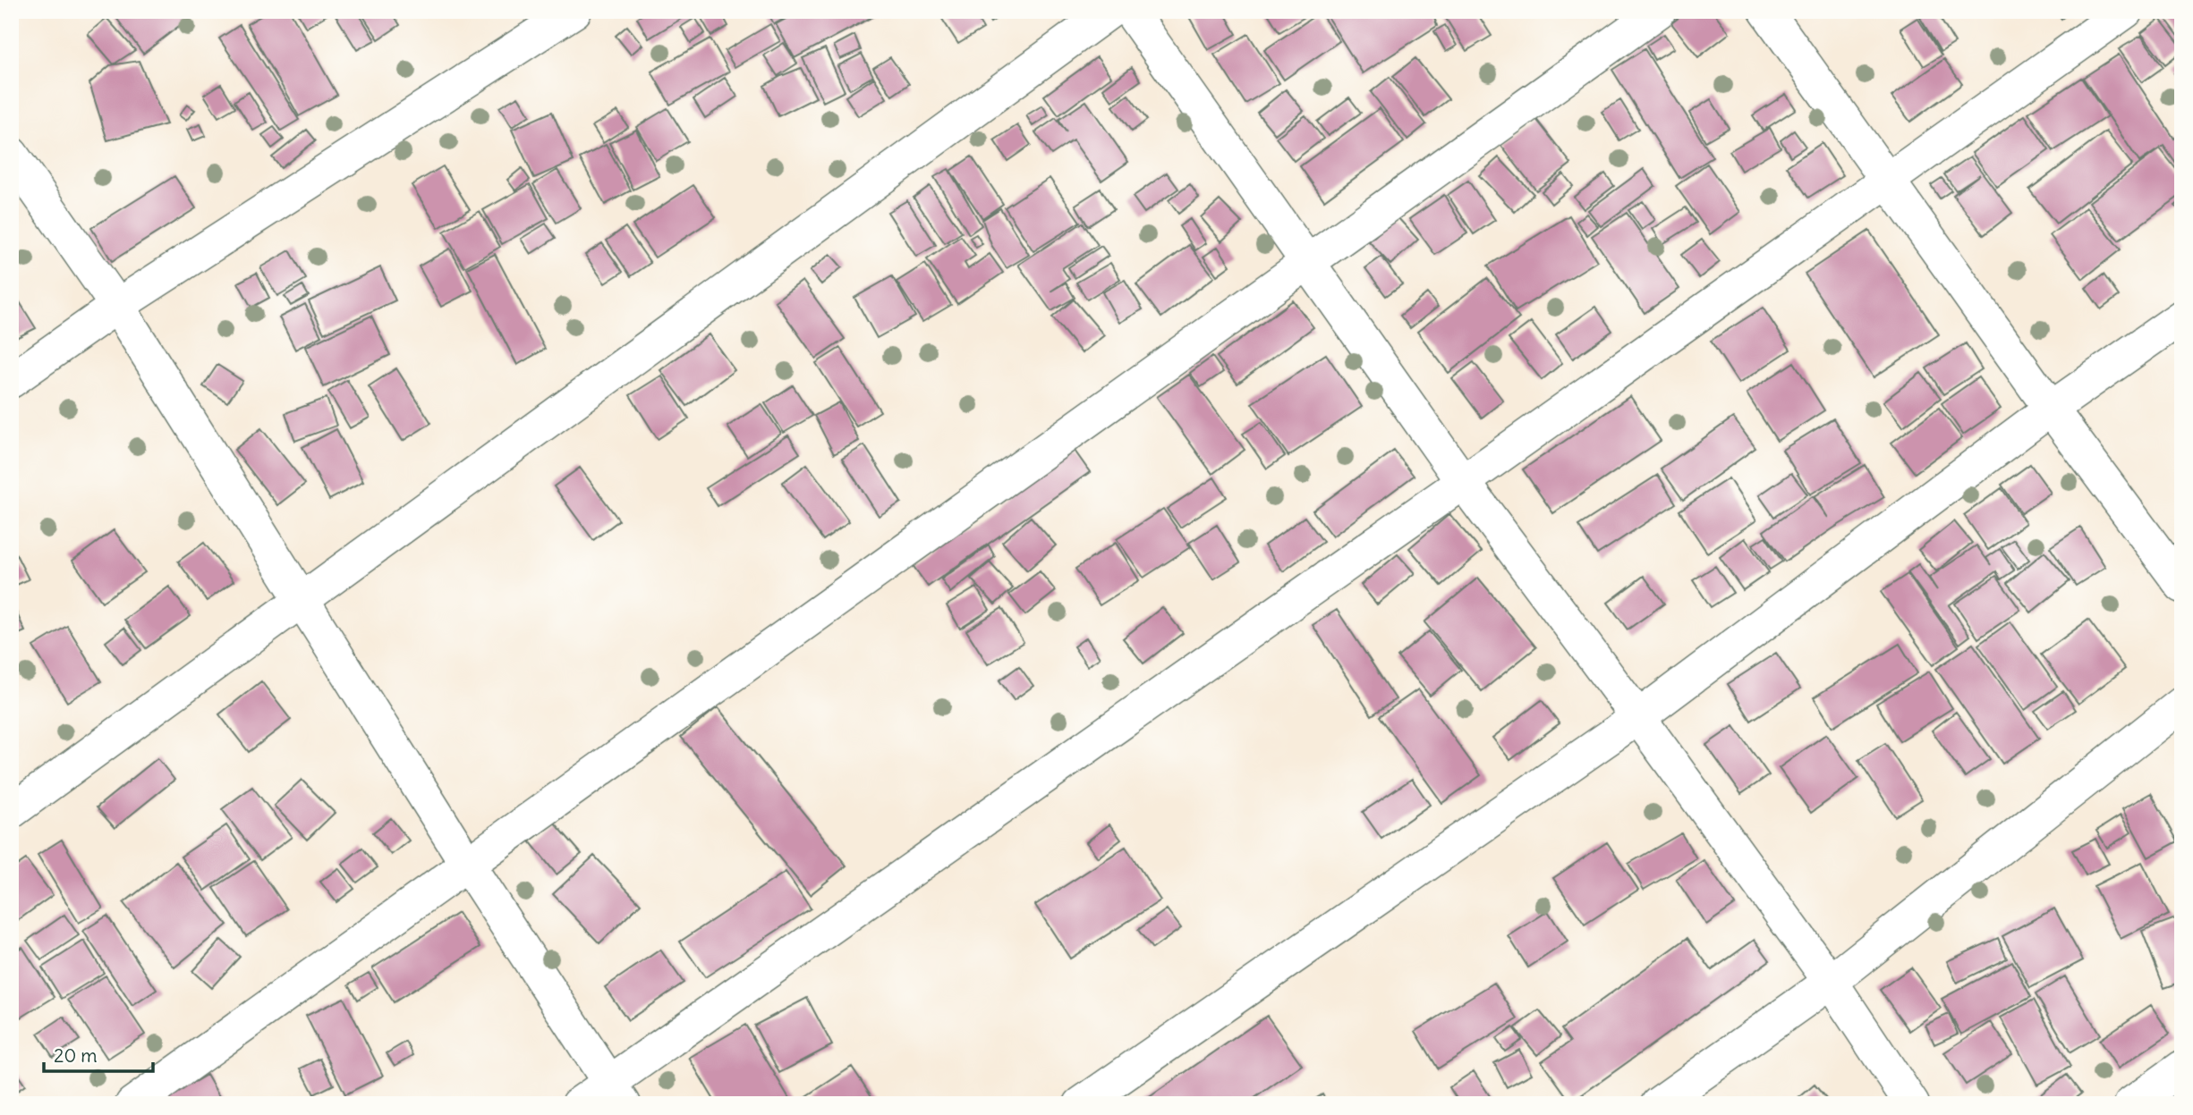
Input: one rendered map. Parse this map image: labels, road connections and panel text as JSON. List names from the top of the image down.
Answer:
{
  "scale_bar": "20 m"
}
